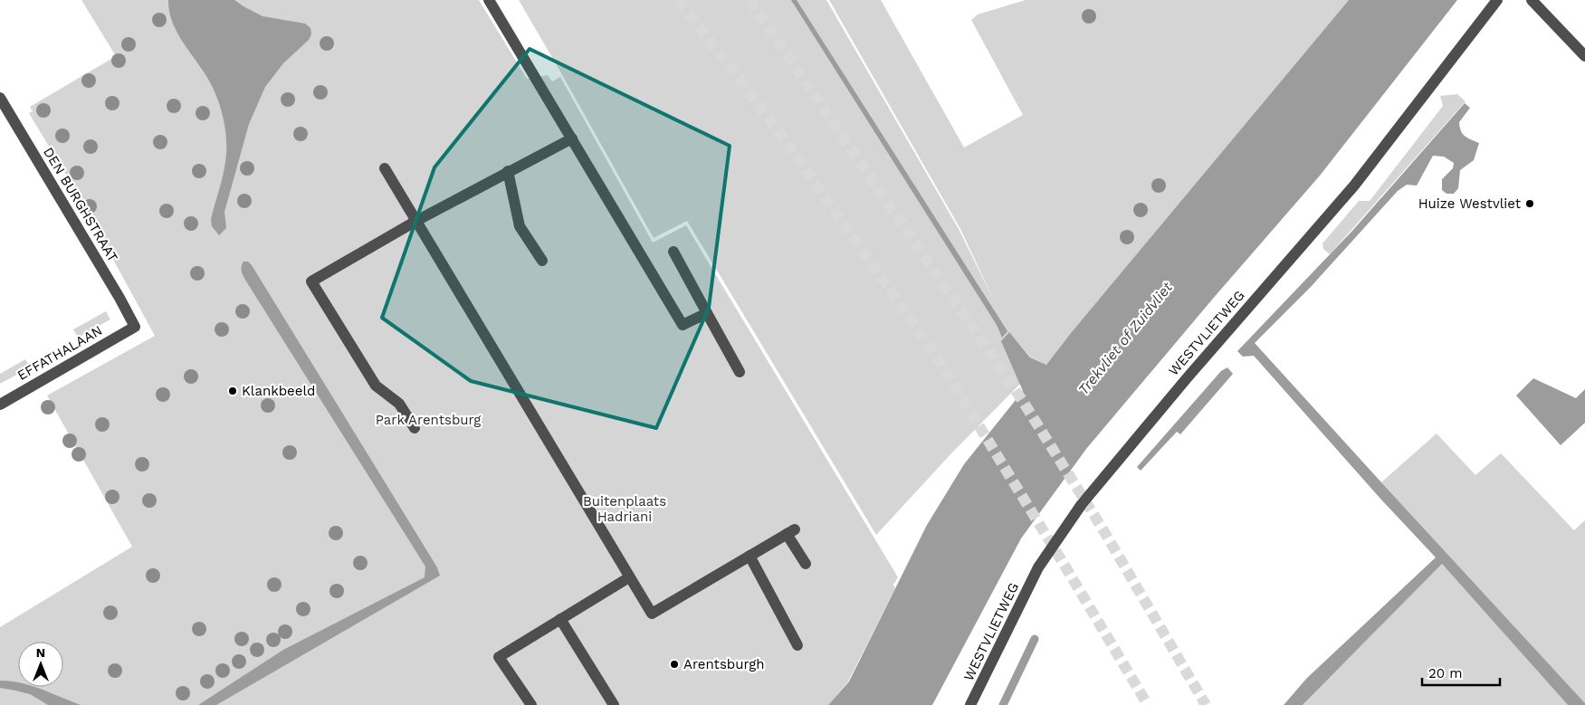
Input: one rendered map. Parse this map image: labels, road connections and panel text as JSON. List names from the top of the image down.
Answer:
{
  "streets": {
    "street": ["DEN BURGHSTRAAT", "WESTVLIETWEG", "EFFATHALAAN"]
  },
  "crossings": [
    ["DEN BURGHSTRAAT", "EFFATHALAAN"]
  ],
  "water": ["Trekvliet of Zuidvliet"],
  "parks": ["Park Arentsburg", "Buitenplaats Hadriani"],
  "places": ["Huize Westvliet", "Klankbeeld", "Arentsburgh"],
  "scale_bar": "20 m",
  "north": "top"
}
